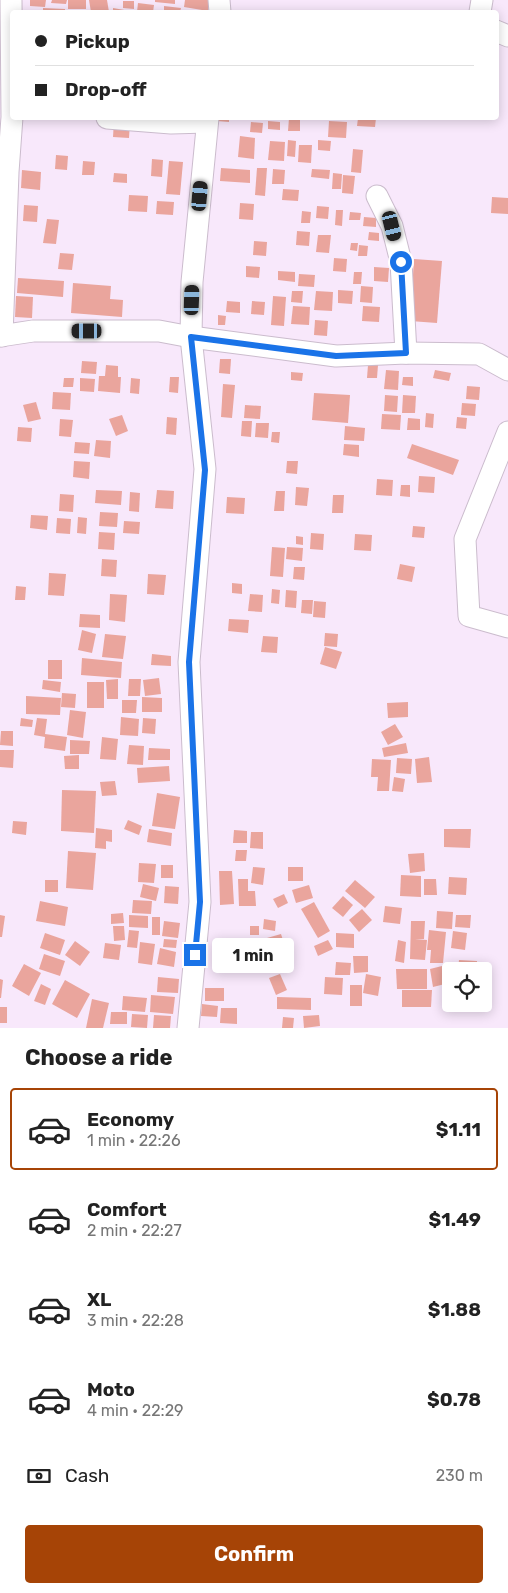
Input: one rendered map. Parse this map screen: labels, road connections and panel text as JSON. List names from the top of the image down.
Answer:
{
  "page": {
    "banner": ["Pickup", "Drop-off"],
    "bubble": "1 min",
    "heading": "Choose a ride",
    "list": [
      {
        "name": "Economy",
        "note": "1 min · 22:26",
        "value": "$1.11"
      },
      {
        "name": "Comfort",
        "note": "2 min · 22:27",
        "value": "$1.49"
      },
      {
        "name": "XL",
        "note": "3 min · 22:28",
        "value": "$1.88"
      },
      {
        "name": "Moto",
        "note": "4 min · 22:29",
        "value": "$0.78"
      }
    ],
    "pay": ["Cash", "230 m"],
    "buttons": "Confirm"
  }
}
